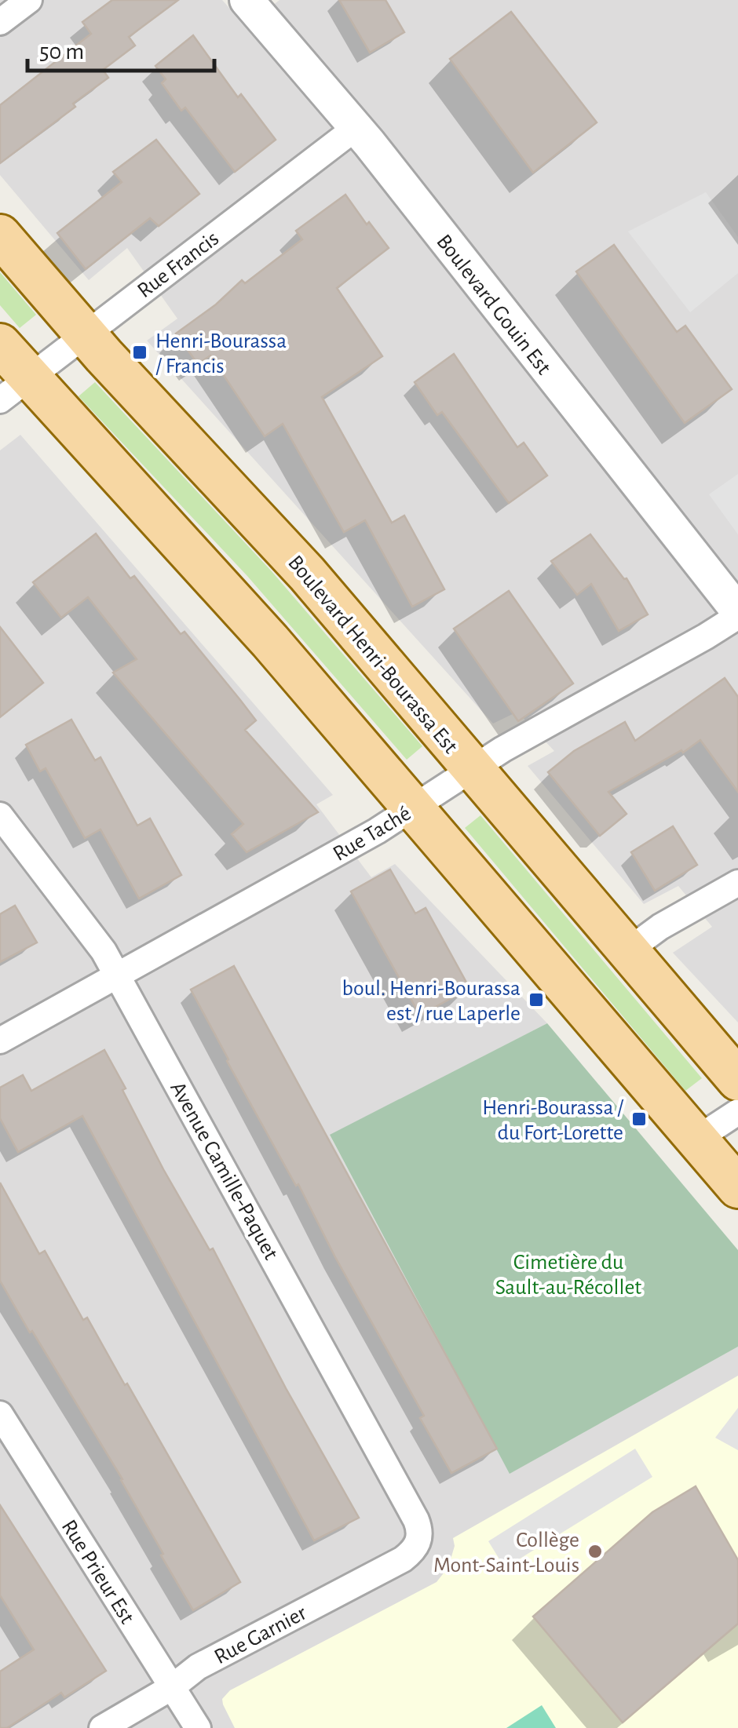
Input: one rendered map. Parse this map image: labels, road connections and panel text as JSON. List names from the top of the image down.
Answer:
{
  "streets": {
    "main road": ["Boulevard Henri-Bourassa Est"],
    "street": [
      "Rue Francis",
      "Boulevard Gouin Est",
      "Rue Taché",
      "Avenue Camille-Paquet",
      "Rue Prieur Est",
      "Rue Garnier"
    ]
  },
  "crossings": [
    ["Rue Francis", "Boulevard Gouin Est"],
    ["Rue Francis", "Boulevard Henri-Bourassa Est"],
    ["Boulevard Gouin Est", "Rue Taché"],
    ["Boulevard Henri-Bourassa Est", "Rue Taché"],
    ["Rue Taché", "Avenue Camille-Paquet"],
    ["Avenue Camille-Paquet", "Rue Garnier"],
    ["Rue Prieur Est", "Rue Garnier"]
  ],
  "parks": ["Cimetière du Sault-au-Récollet"],
  "places": {
    "transit": ["Henri-Bourassa / Francis", "boul. Henri-Bourassa est / rue Laperle", "Henri-Bourassa / du Fort-Lorette"],
    "other": ["Collège Mont-Saint-Louis"]
  },
  "scale_bar": "50 m"
}
